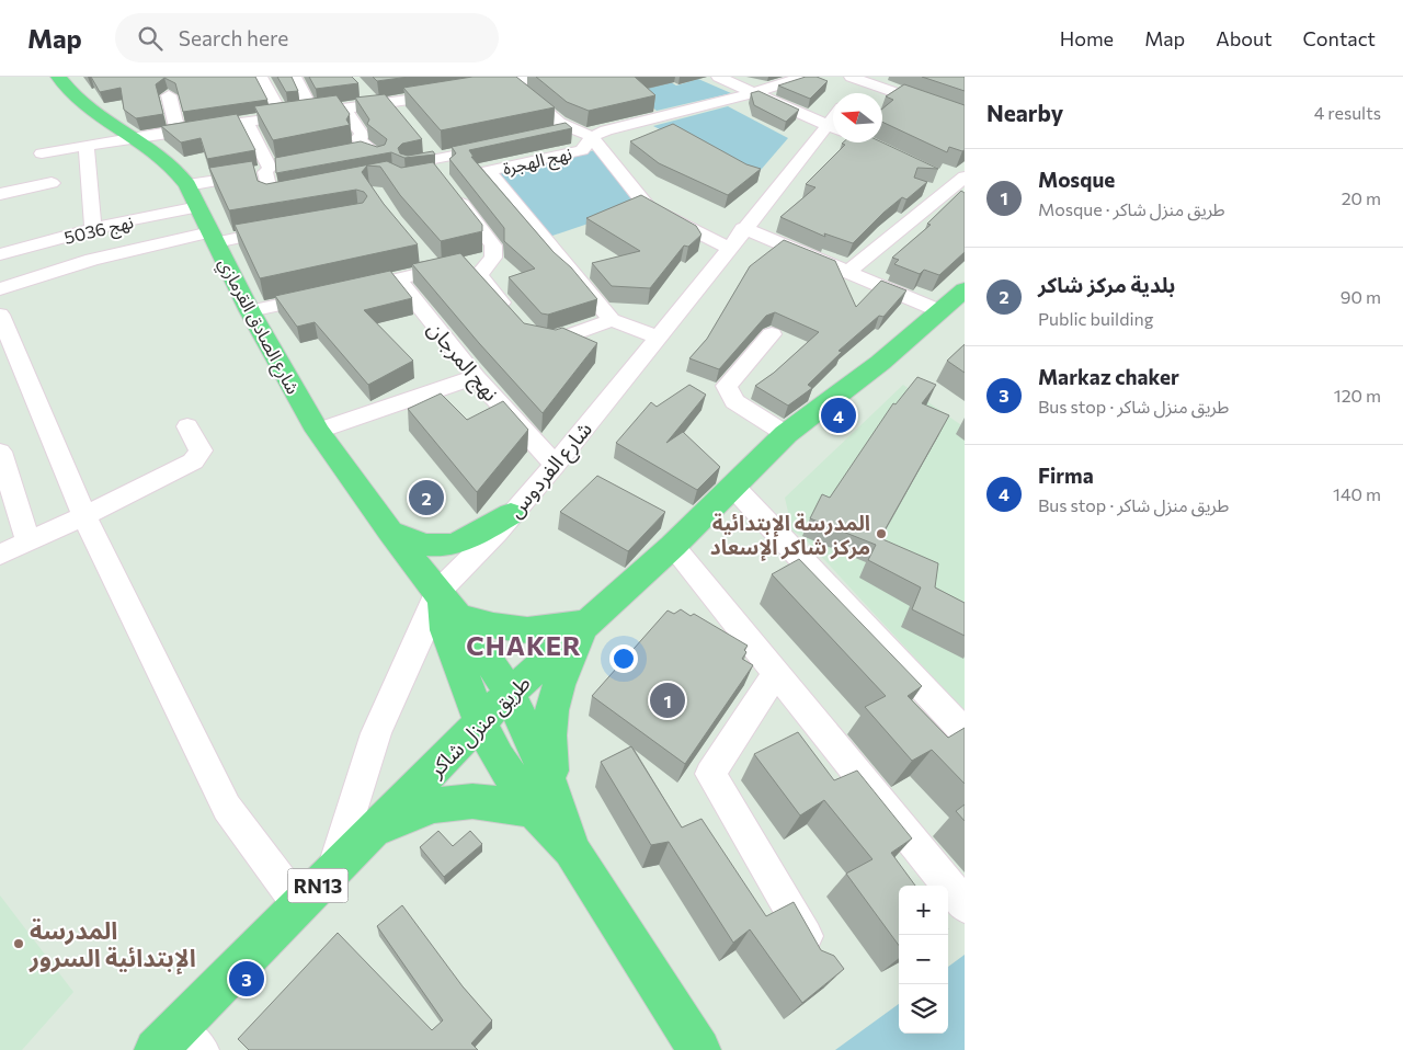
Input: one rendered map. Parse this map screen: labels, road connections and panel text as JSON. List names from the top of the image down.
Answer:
{
  "streets": {
    "main road": ["شارع الصادق القرمازي", "طريق منزل شاكر", "RN13"],
    "street": [
      "نهج الهجرة",
      "نهج 5036",
      "نهج المرجان",
      "شارع الفردوس"
    ]
  },
  "crossings": [
    ["نهج 5036", "شارع الصادق القرمازي"],
    ["شارع الصادق القرمازي", "شارع الفردوس"],
    ["شارع الصادق القرمازي", "طريق منزل شاكر"],
    ["نهج المرجان", "شارع الفردوس"],
    ["شارع الفردوس", "طريق منزل شاكر"]
  ],
  "districts": ["CHAKER"],
  "places": ["المدرسة الإبتدائية مركز شاكر الإسعاد", "المدرسة الإبتدائية السرور"],
  "north": "left",
  "page": {
    "header": "Map",
    "search": "Search here",
    "nav": [
      "Home",
      "Map",
      "About",
      "Contact"
    ],
    "heading": ["Nearby", "4 results"],
    "list": [
      {
        "mark": "1",
        "name": "Mosque",
        "note": "Mosque · طريق منزل شاكر",
        "value": "20 m"
      },
      {
        "mark": "2",
        "name": "بلدية مركز شاكر",
        "note": "Public building",
        "value": "90 m"
      },
      {
        "mark": "3",
        "name": "Markaz chaker",
        "note": "Bus stop · طريق منزل شاكر",
        "value": "120 m"
      },
      {
        "mark": "4",
        "name": "Firma",
        "note": "Bus stop · طريق منزل شاكر",
        "value": "140 m"
      }
    ],
    "pins": [
      "4",
      "2",
      "1",
      "3"
    ],
    "map_buttons": ["+", "−"]
  }
}
